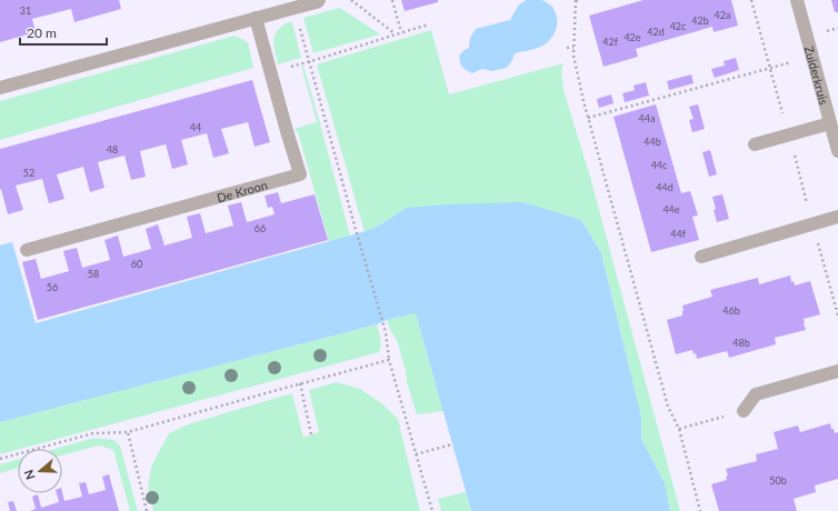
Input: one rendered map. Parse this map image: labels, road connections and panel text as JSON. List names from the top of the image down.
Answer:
{
  "streets": {
    "street": ["Zuiderkruis", "De Kroon"]
  },
  "house_numbers": [
    "31",
    "42a",
    "42b",
    "42c",
    "42d",
    "42e",
    "42f",
    "44a",
    "44",
    "44b",
    "48",
    "44c",
    "52",
    "44d",
    "44e",
    "66",
    "44f",
    "60",
    "58",
    "56",
    "46b",
    "48b",
    "50b"
  ],
  "scale_bar": "20 m",
  "north": "left"
}
